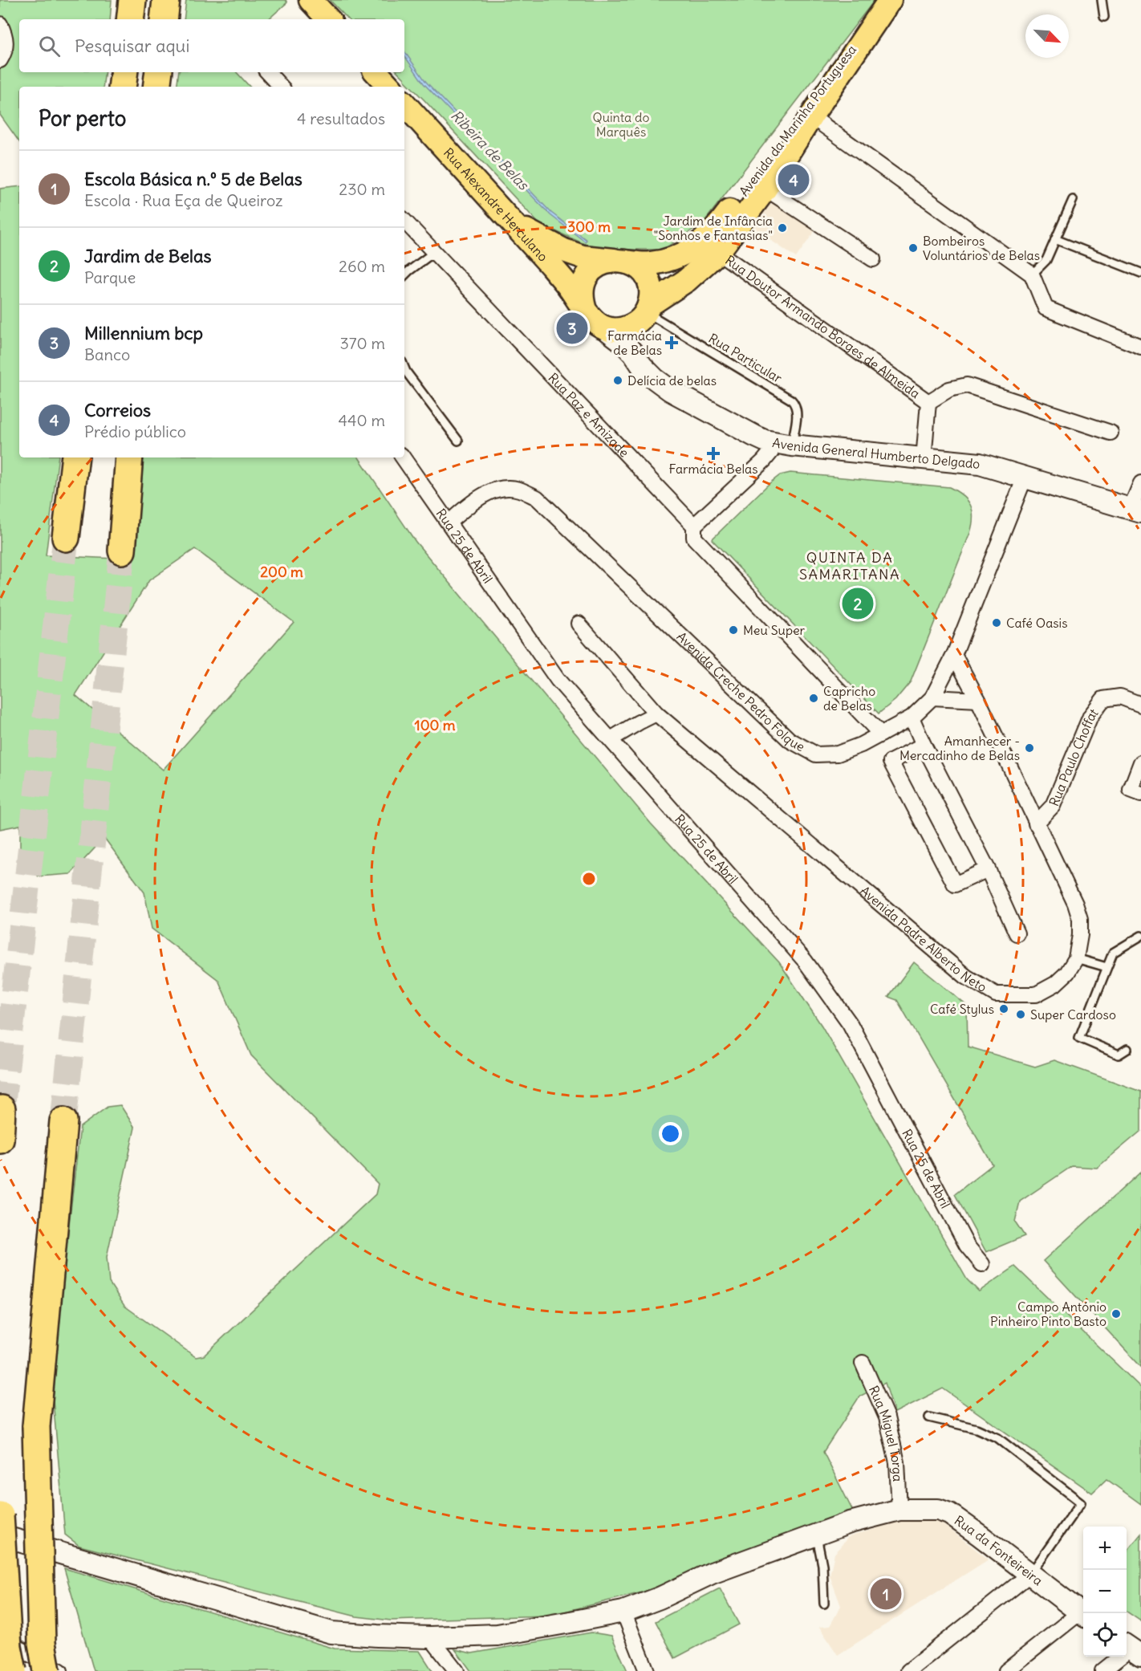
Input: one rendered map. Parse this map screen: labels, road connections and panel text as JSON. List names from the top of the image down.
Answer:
{
  "streets": {
    "main road": ["Avenida da Marinha Portuguesa", "Rua Alexandre Herculano"],
    "street": [
      "Rua Doutor Armando Borges de Almeida",
      "Rua Paz e Amizade",
      "Avenida General Humberto Delgado",
      "Rua 25 de Abril",
      "Avenida Creche Pedro Folque",
      "Rua Paulo Choffat",
      "Avenida Padre Alberto Neto",
      "Rua Miguel Torga",
      "Rua da Fonteireira"
    ],
    "lane": ["Rua Particular"]
  },
  "crossings": [
    ["Avenida da Marinha Portuguesa", "Rua Alexandre Herculano"],
    ["Avenida da Marinha Portuguesa", "Rua Doutor Armando Borges de Almeida"],
    ["Avenida da Marinha Portuguesa", "Rua Particular"],
    ["Avenida da Marinha Portuguesa", "Avenida General Humberto Delgado"],
    ["Rua Alexandre Herculano", "Rua Particular"],
    ["Rua Alexandre Herculano", "Avenida General Humberto Delgado"],
    ["Rua Doutor Armando Borges de Almeida", "Avenida General Humberto Delgado"],
    ["Rua Particular", "Avenida General Humberto Delgado"],
    ["Avenida General Humberto Delgado", "Avenida Creche Pedro Folque"],
    ["Rua 25 de Abril", "Avenida Creche Pedro Folque"],
    ["Avenida Creche Pedro Folque", "Avenida Padre Alberto Neto"],
    ["Rua Paulo Choffat", "Avenida Padre Alberto Neto"],
    ["Rua Miguel Torga", "Rua da Fonteireira"]
  ],
  "districts": ["QUINTA DA SAMARITANA"],
  "water": ["Ribeira de Belas"],
  "parks": ["Quinta do Marquês"],
  "places": {
    "other": [
      "Jardim de Infância \"Sonhos e Fantasias\"",
      "Bombeiros Voluntários de Belas",
      "Delícia de belas",
      "Café Oasis",
      "Meu Super",
      "Capricho de Belas",
      "Amanhecer - Mercadinho de Belas",
      "Café Stylus",
      "Super Cardoso",
      "Campo António Pinheiro Pinto Basto"
    ],
    "health": ["Farmácia de Belas", "Farmácia Belas"]
  },
  "north": "bottom right",
  "page": {
    "search": "Pesquisar aqui",
    "heading": ["Por perto", "4 resultados"],
    "list": [
      {
        "mark": "1",
        "name": "Escola Básica n.º 5 de Belas",
        "note": "Escola · Rua Eça de Queiroz",
        "value": "230 m"
      },
      {
        "mark": "2",
        "name": "Jardim de Belas",
        "note": "Parque",
        "value": "260 m"
      },
      {
        "mark": "3",
        "name": "Millennium bcp",
        "note": "Banco",
        "value": "370 m"
      },
      {
        "mark": "4",
        "name": "Correios",
        "note": "Prédio público",
        "value": "440 m"
      }
    ],
    "pins": [
      "4",
      "3",
      "2",
      "1"
    ],
    "map_buttons": ["+", "−"]
  },
  "rings": ["300 m", "200 m", "100 m"]
}
